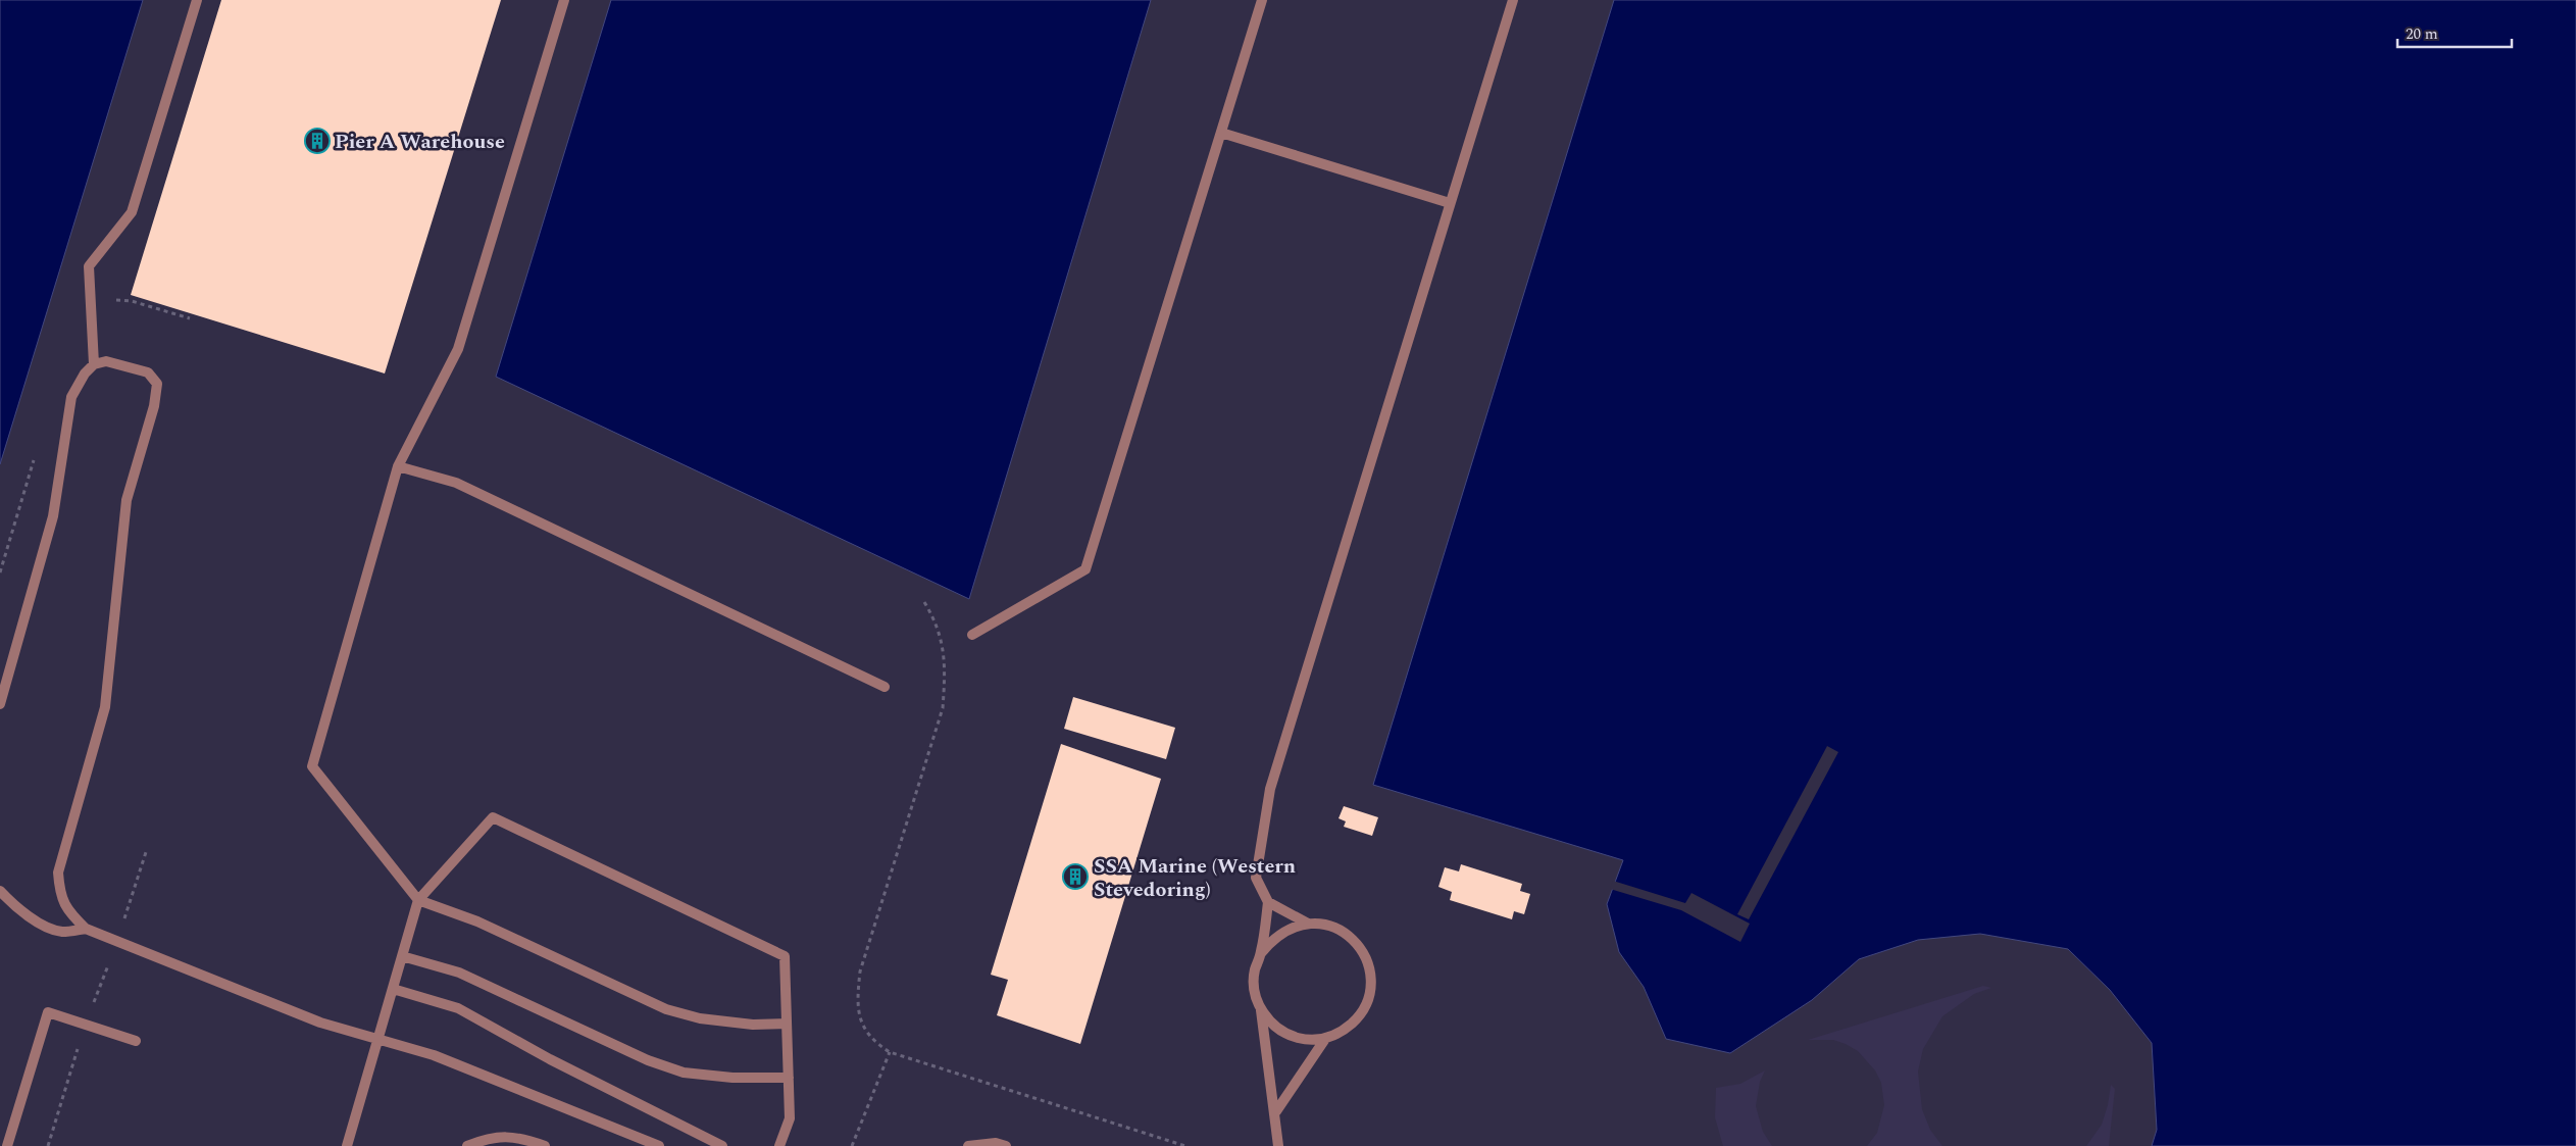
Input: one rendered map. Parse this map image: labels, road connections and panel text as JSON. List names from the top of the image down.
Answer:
{
  "places": {
    "building": ["Pier A Warehouse", "SSA Marine (Western Stevedoring)"]
  },
  "scale_bar": "20 m"
}
